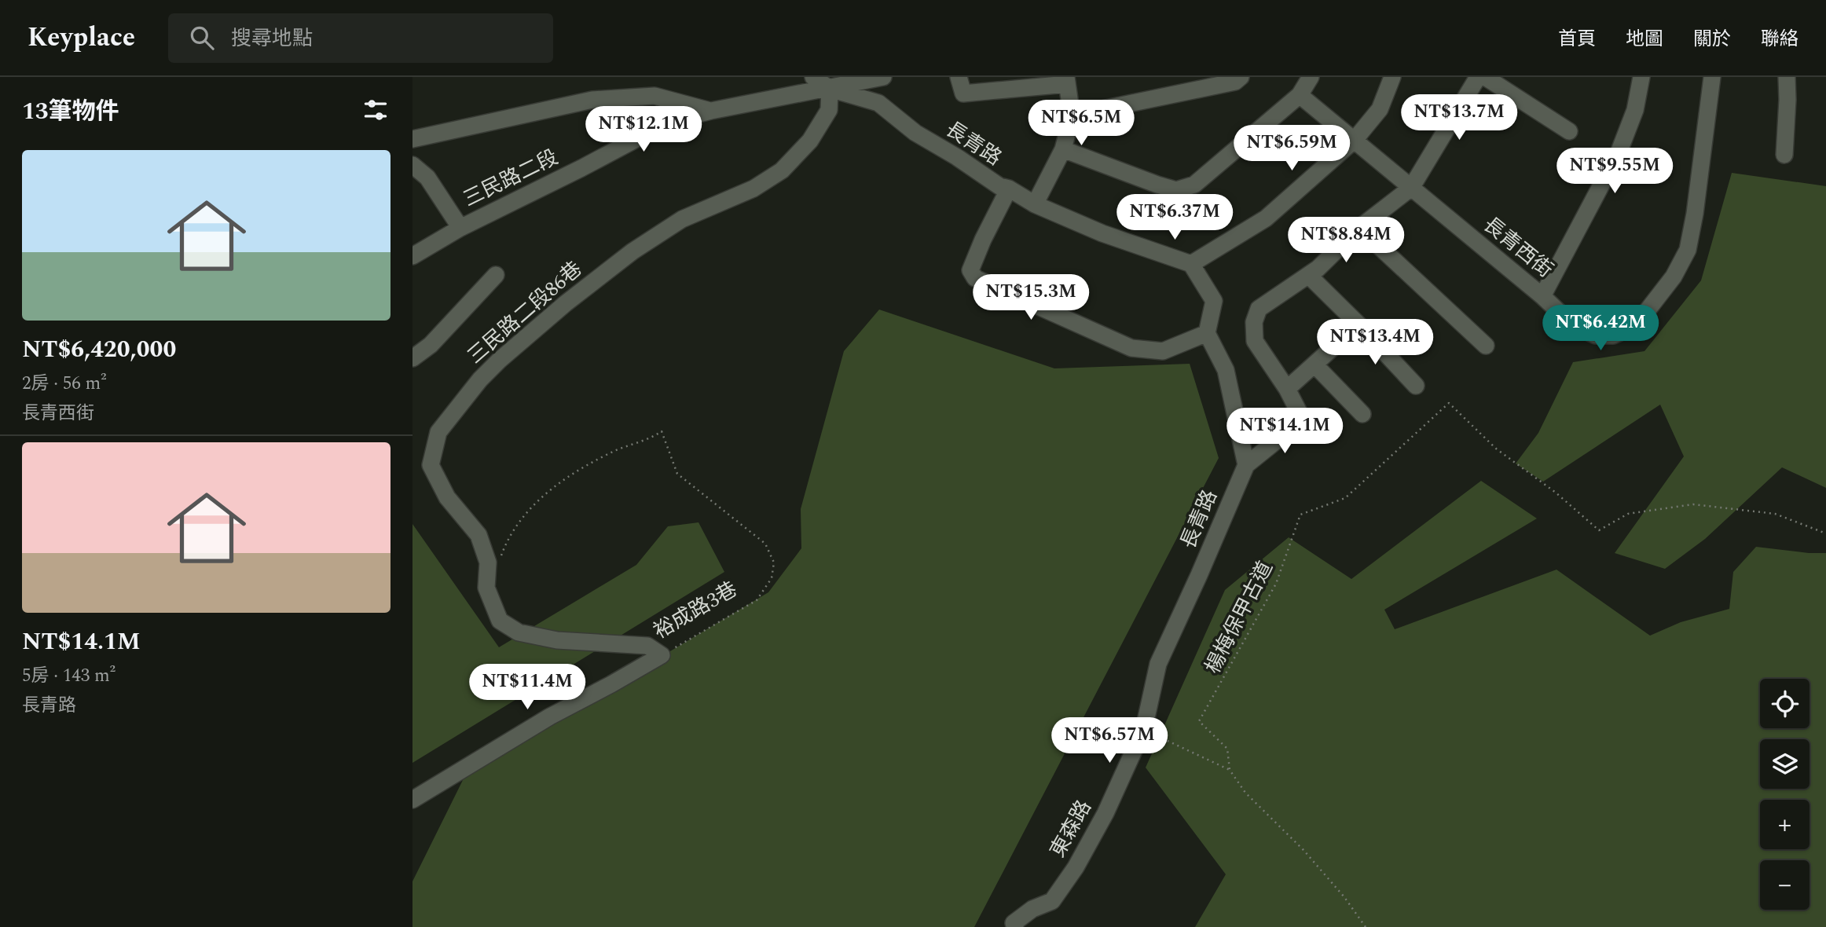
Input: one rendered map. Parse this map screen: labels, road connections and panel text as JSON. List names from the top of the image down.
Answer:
{
  "streets": {
    "street": [
      "長青路",
      "三民路二段",
      "長青西街",
      "三民路二段86巷",
      "裕成路3巷",
      "東森路"
    ],
    "path": ["楊梅保甲古道"]
  },
  "crossings": [
    ["長青路", "三民路二段"],
    ["長青路", "三民路二段86巷"],
    ["長青路", "東森路"],
    ["三民路二段", "三民路二段86巷"],
    ["三民路二段86巷", "裕成路3巷"]
  ],
  "page": {
    "header": "Keyplace",
    "search": "搜尋地點",
    "nav": [
      "首頁",
      "地圖",
      "關於",
      "聯絡"
    ],
    "heading": "13筆物件",
    "price": [
      "NT$13.7M",
      "NT$6.5M",
      "NT$12.1M",
      "NT$6.59M",
      "NT$9.55M",
      "NT$6.37M",
      "NT$8.84M",
      "NT$15.3M",
      "NT$6.42M",
      "NT$13.4M",
      "NT$14.1M",
      "NT$11.4M",
      "NT$6.57M"
    ],
    "list": [
      {
        "name": "NT$6,420,000",
        "note": "2房 · 56 m² · 長青西街"
      },
      {
        "name": "NT$14.1M",
        "note": "5房 · 143 m² · 長青路"
      }
    ],
    "map_buttons": ["+", "−"]
  }
}
